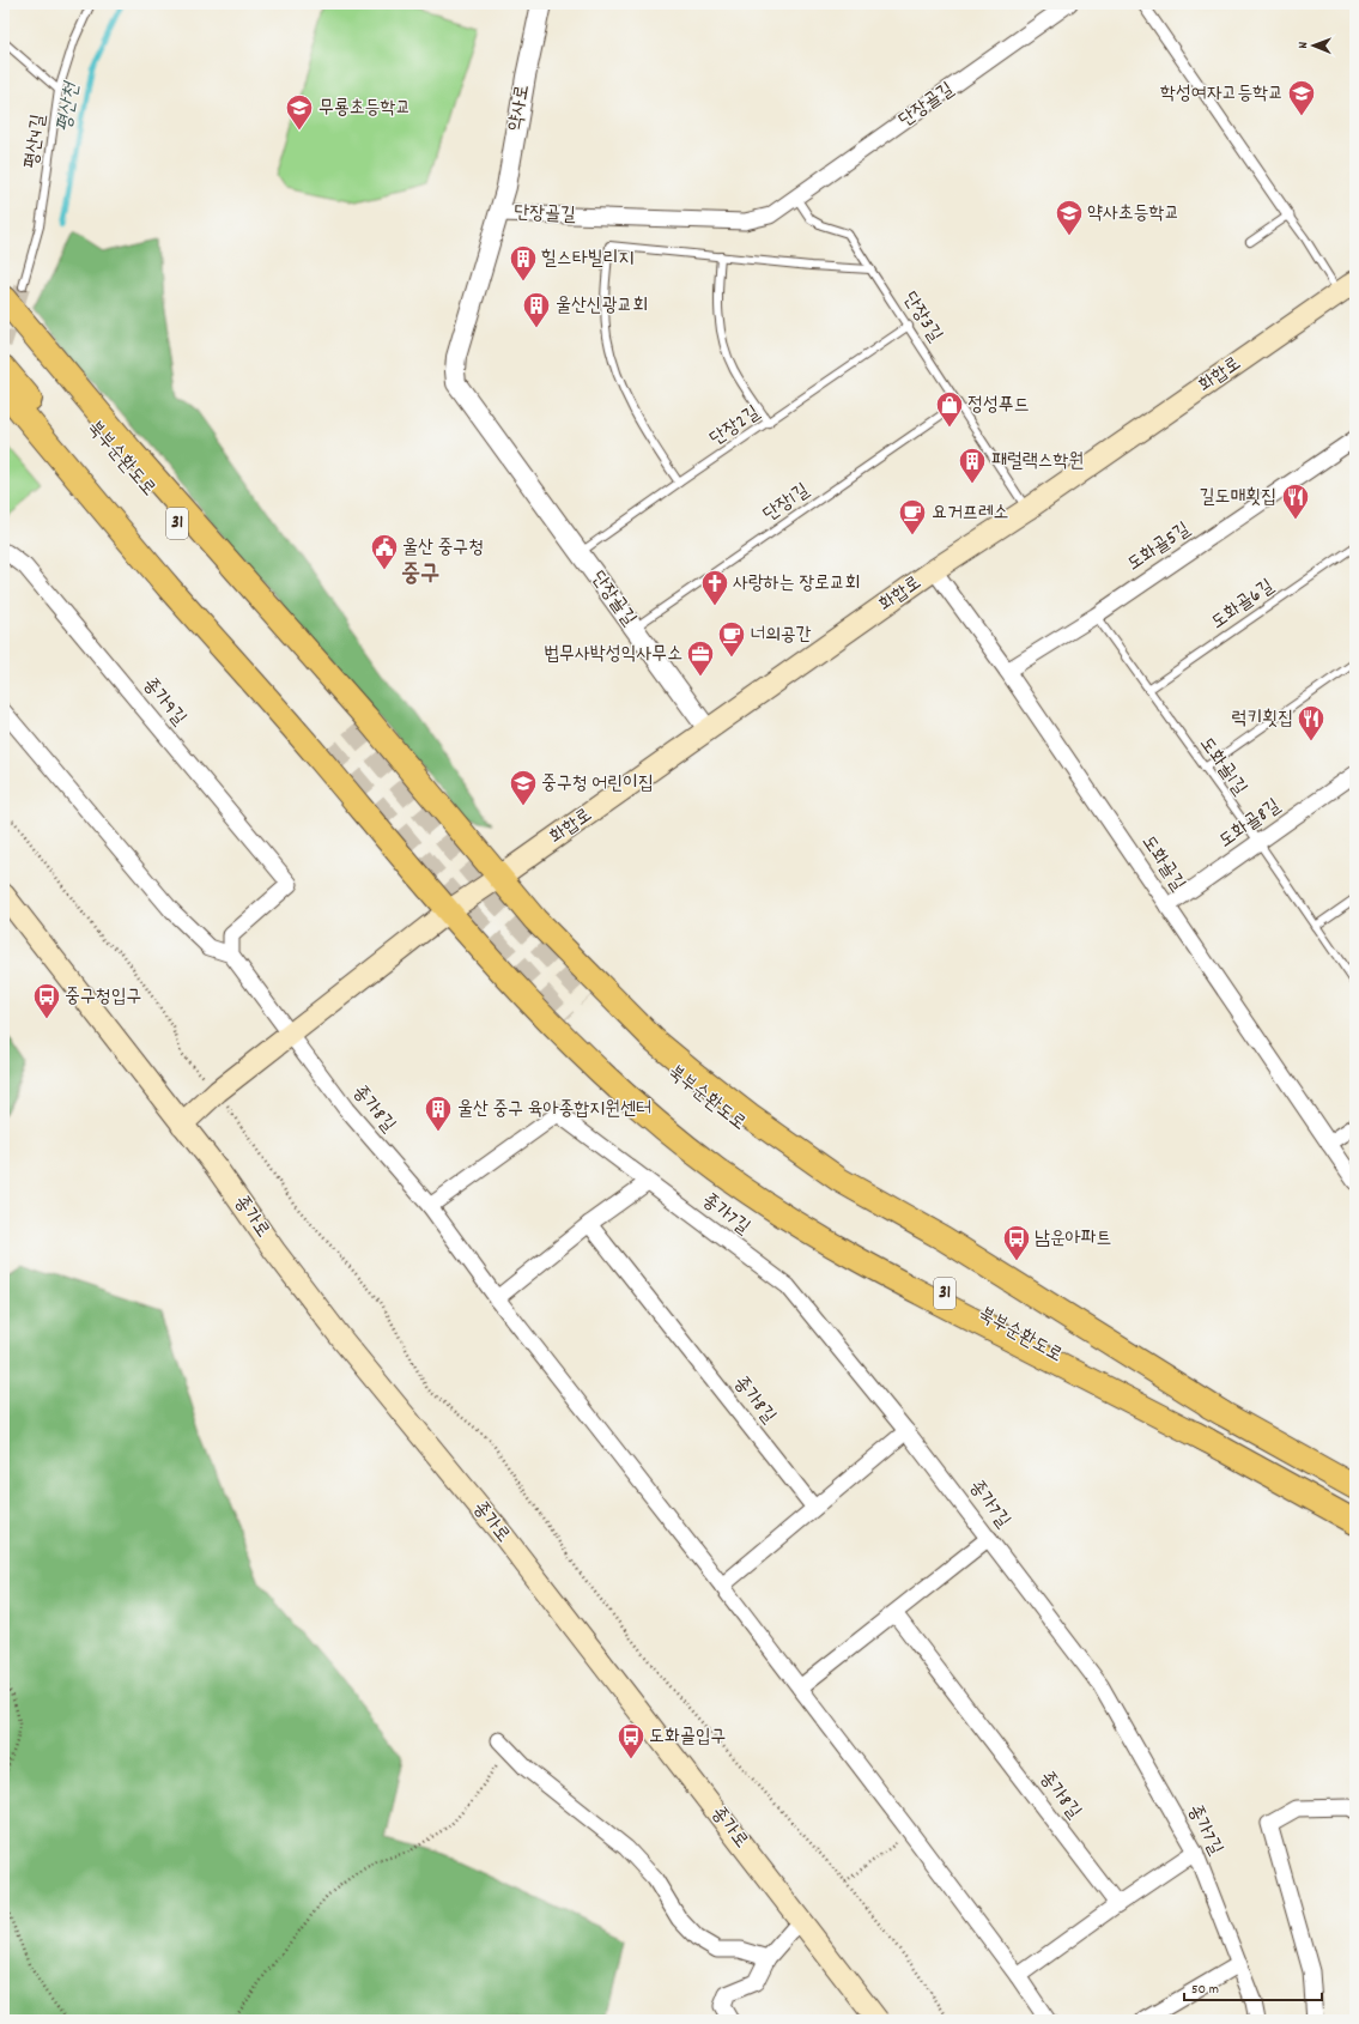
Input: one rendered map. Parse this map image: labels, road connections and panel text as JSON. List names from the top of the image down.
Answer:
{
  "streets": {
    "main road": [
      "화합로",
      "북부순환도로",
      "31",
      "종가로"
    ],
    "street": [
      "단장골길",
      "약사로",
      "도화골5길",
      "종가9길",
      "도화골8길",
      "도화골길",
      "종가8길",
      "종가7길"
    ],
    "lane": [
      "평산4길",
      "단장3길",
      "단장2길",
      "단장1길",
      "도화골6길",
      "도화골1길"
    ]
  },
  "crossings": [
    ["단장골길", "약사로"],
    ["단장골길", "단장3길"],
    ["단장골길", "화합로"],
    ["단장골길", "단장2길"],
    ["단장골길", "단장1길"],
    ["단장3길", "화합로"],
    ["단장3길", "단장2길"],
    ["단장3길", "단장1길"],
    ["화합로", "도화골길"],
    ["도화골5길", "도화골1길"],
    ["도화골5길", "도화골길"],
    ["도화골6길", "도화골1길"],
    ["종가9길", "종가8길"],
    ["도화골1길", "도화골8길"],
    ["도화골8길", "도화골길"],
    ["종가8길", "종가7길"]
  ],
  "districts": ["중구"],
  "water": ["평산천"],
  "places": {
    "school or university": [
      "학성여자고등학교",
      "무룡초등학교",
      "약사초등학교",
      "중구청 어린이집"
    ],
    "building": [
      "힐스타빌리지",
      "울산신광교회",
      "패럴랙스학원",
      "울산 중구 육아종합지원센터"
    ],
    "shop": ["정성푸드"],
    "restaurant": ["길도매횟집", "럭키횟집"],
    "cafe": ["요거프레소", "너의공간"],
    "public building": ["울산 중구청"],
    "church": ["사랑하는 장로교회"],
    "office": ["법무사박성익사무소"],
    "bus stop": ["중구청입구", "남운아파트", "도화골입구"]
  },
  "scale_bar": "50 m",
  "north": "left"
}
